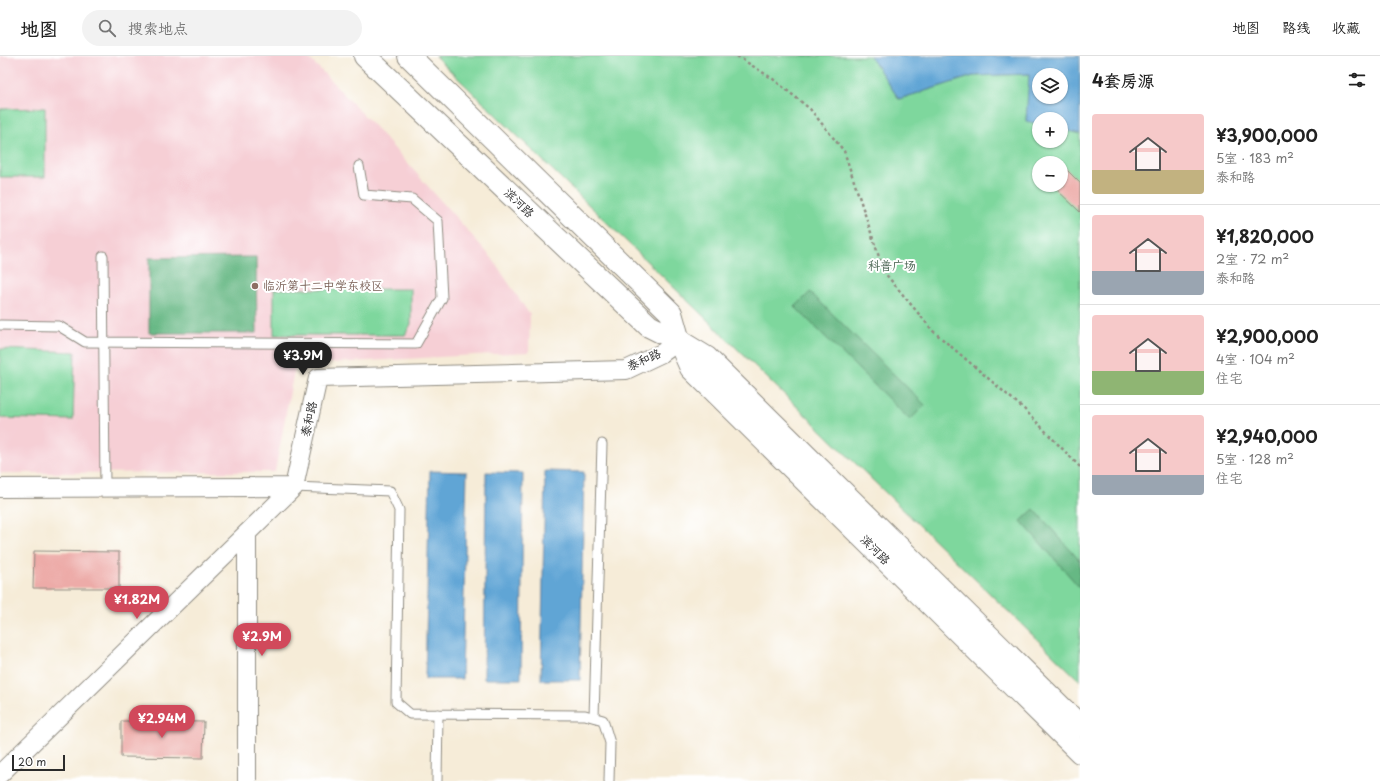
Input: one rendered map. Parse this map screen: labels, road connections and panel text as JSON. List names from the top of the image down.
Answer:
{
  "streets": {
    "main road": ["滨河路"],
    "street": ["泰和路"]
  },
  "crossings": [
    ["滨河路", "泰和路"]
  ],
  "parks": ["科普广场"],
  "places": ["临沂第十二中学东校区"],
  "scale_bar": "20 m",
  "page": {
    "header": "地图",
    "search": "搜索地点",
    "nav": ["地图", "路线", "收藏"],
    "heading": "4套房源",
    "map_buttons": ["+", "−"],
    "list": [
      {
        "name": "¥3,900,000",
        "note": "5室 · 183 m² · 泰和路"
      },
      {
        "name": "¥1,820,000",
        "note": "2室 · 72 m² · 泰和路"
      },
      {
        "name": "¥2,900,000",
        "note": "4室 · 104 m² · 住宅"
      },
      {
        "name": "¥2,940,000",
        "note": "5室 · 128 m² · 住宅"
      }
    ],
    "price": [
      "¥3.9M",
      "¥1.82M",
      "¥2.9M",
      "¥2.94M"
    ],
    "scale": "20 m"
  }
}
